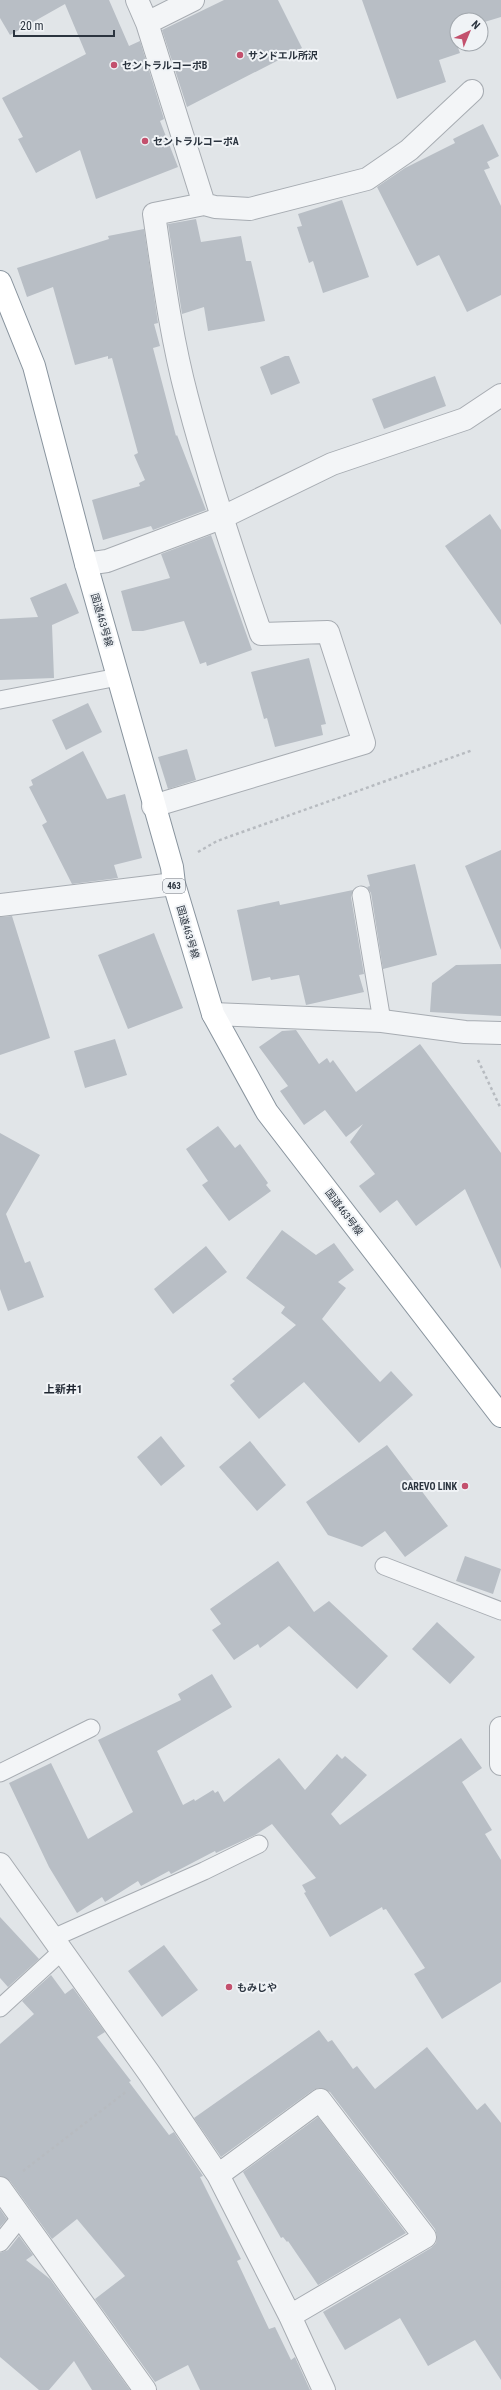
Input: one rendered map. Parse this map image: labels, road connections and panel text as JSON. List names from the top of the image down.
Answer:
{
  "streets": {
    "highway": ["国道463号線", "463"]
  },
  "districts": ["上新井1"],
  "places": [
    "サンドエル所沢",
    "セントラルコーポB",
    "セントラルコーポA",
    "CAREVO LINK",
    "もみじや"
  ],
  "scale_bar": "20 m",
  "north": "top right"
}
